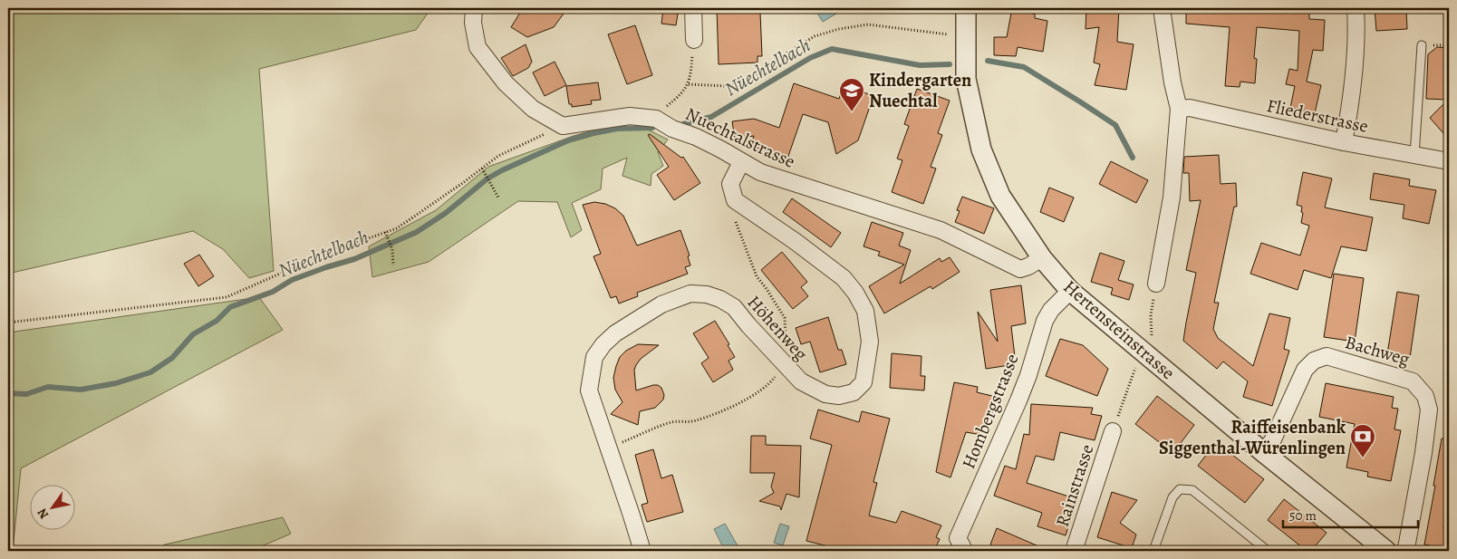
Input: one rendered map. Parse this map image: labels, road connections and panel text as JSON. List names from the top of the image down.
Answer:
{
  "streets": {
    "street": [
      "Fliederstrasse",
      "Nuechtalstrasse",
      "Höhenweg",
      "Hertensteinstrasse",
      "Bachweg",
      "Hombergstrasse",
      "Rainstrasse"
    ]
  },
  "crossings": [
    ["Nuechtalstrasse", "Hertensteinstrasse"],
    ["Hertensteinstrasse", "Bachweg"],
    ["Hertensteinstrasse", "Hombergstrasse"]
  ],
  "water": ["Nüechtelbach"],
  "places": {
    "school or university": ["Kindergarten Nuechtal"],
    "bank": ["Raiffeisenbank Siggenthal-Würenlingen"]
  },
  "scale_bar": "50 m",
  "north": "bottom left"
}
